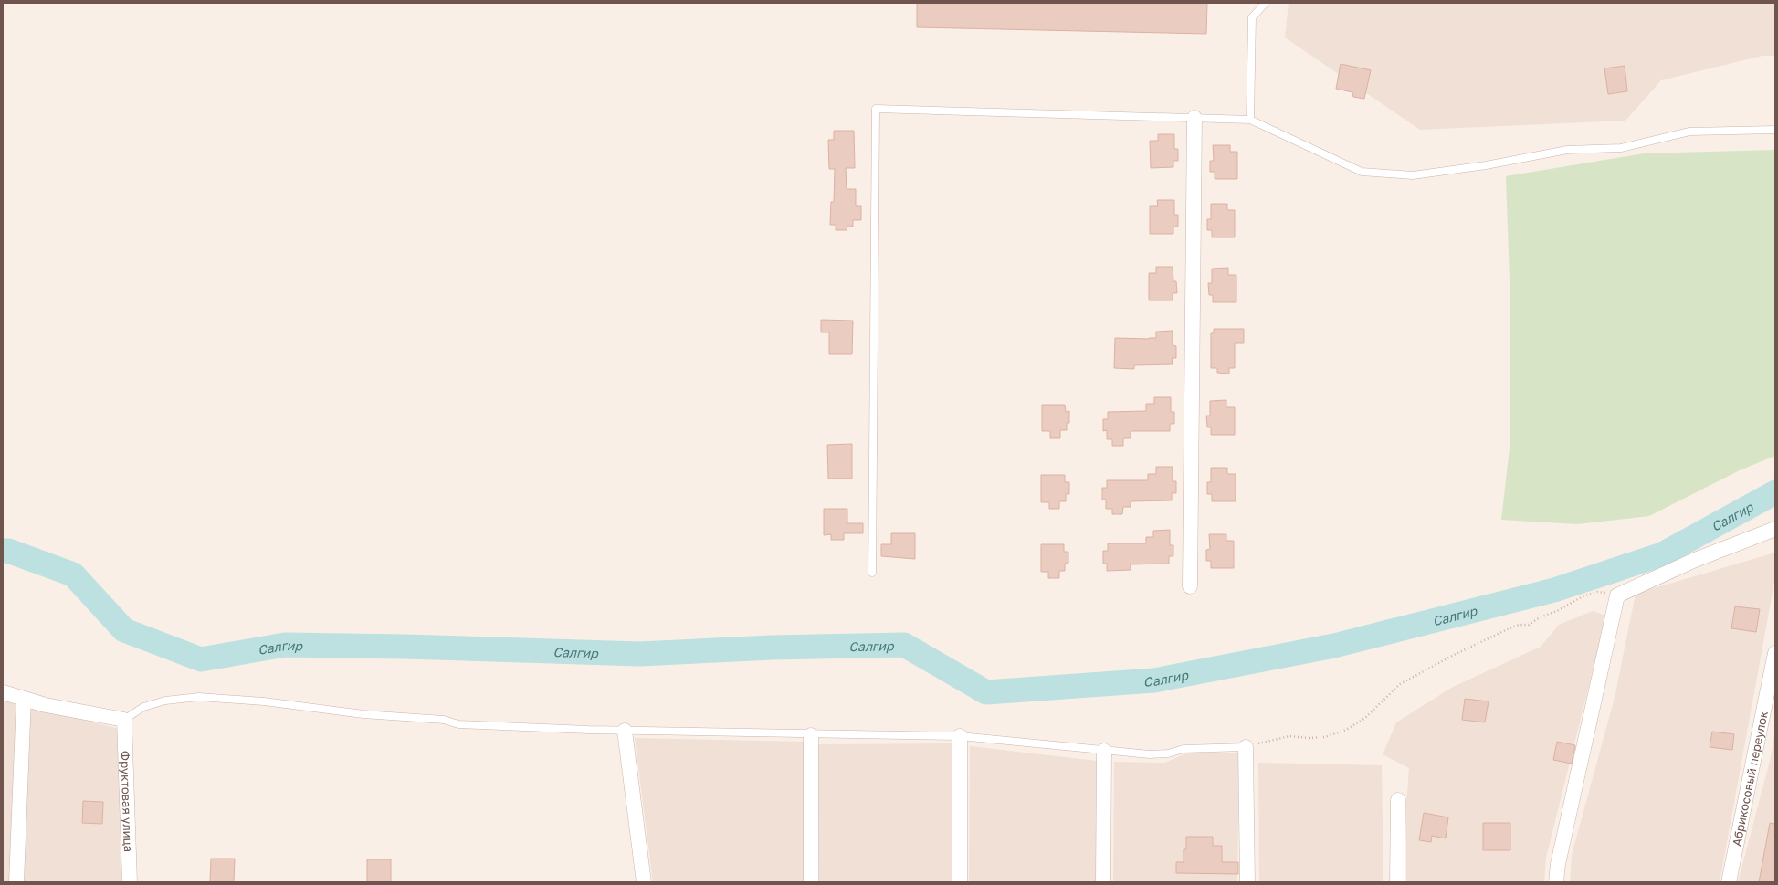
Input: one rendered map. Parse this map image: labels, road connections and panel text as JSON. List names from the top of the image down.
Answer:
{
  "streets": {
    "street": ["Абрикосовый переулок", "Фруктовая улица"]
  },
  "water": ["Салгир"]
}
